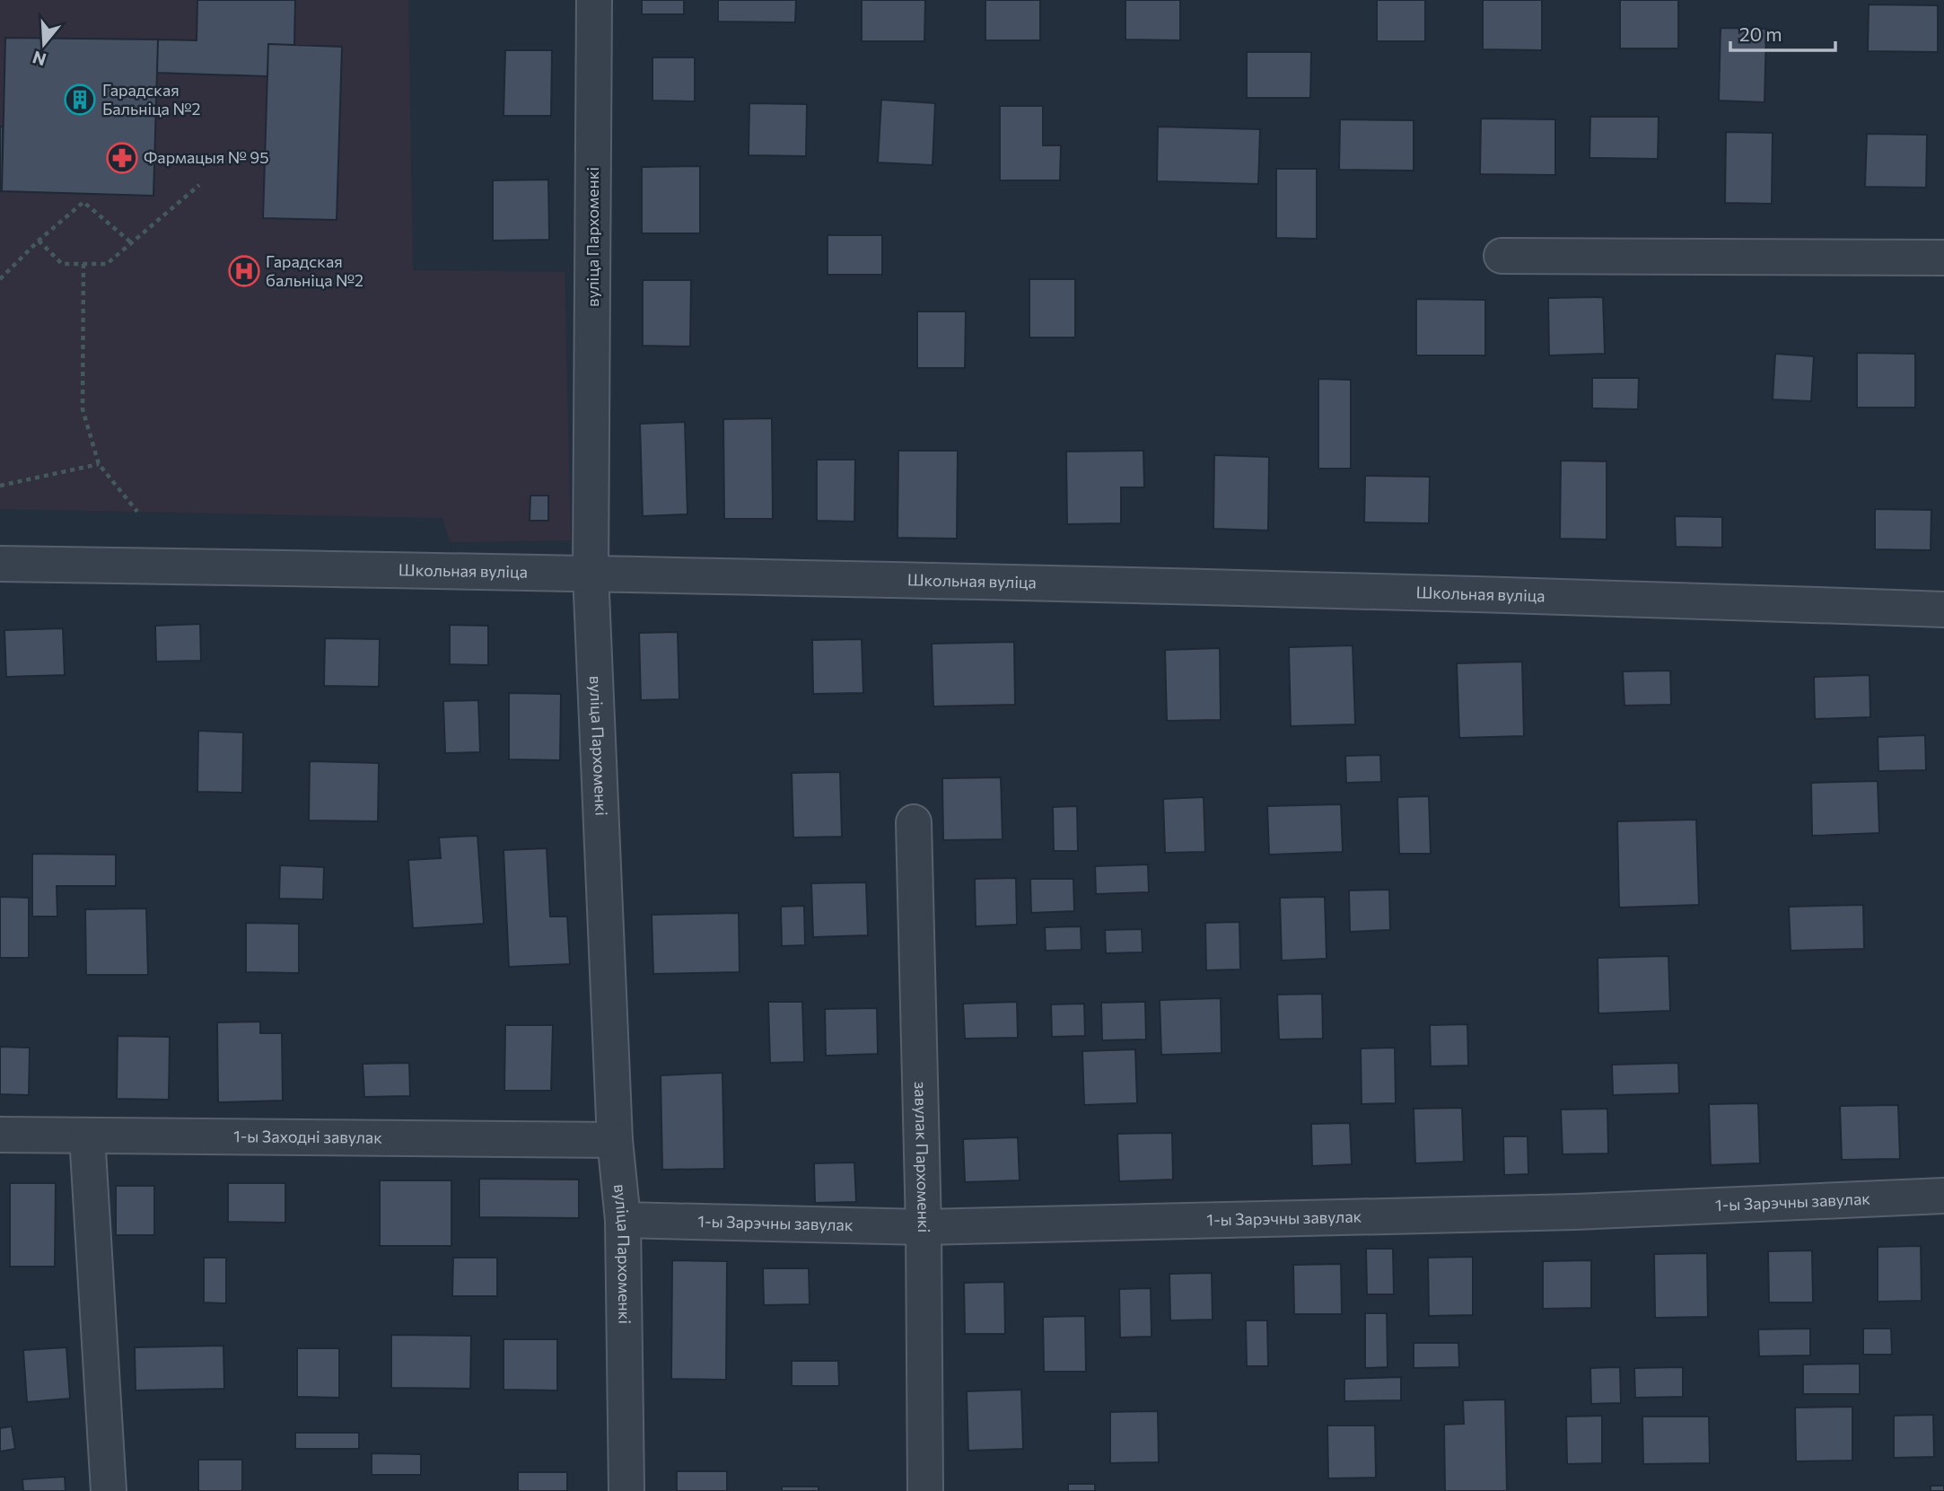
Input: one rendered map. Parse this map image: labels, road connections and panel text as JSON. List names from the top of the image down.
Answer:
{
  "streets": {
    "street": [
      "вуліца Пархоменкі",
      "Школьная вуліца",
      "1-ы Заходні завулак",
      "завулак Пархоменкі",
      "1-ы Зарэчны завулак"
    ]
  },
  "crossings": [
    ["вуліца Пархоменкі", "Школьная вуліца"],
    ["вуліца Пархоменкі", "1-ы Заходні завулак"],
    ["вуліца Пархоменкі", "1-ы Зарэчны завулак"],
    ["завулак Пархоменкі", "1-ы Зарэчны завулак"]
  ],
  "places": {
    "building": ["Гарадская Бальніца №2"],
    "pharmacy": ["Фармацыя № 95"],
    "hospital": ["Гарадская бальніца №2"]
  },
  "scale_bar": "20 m",
  "north": "bottom"
}
